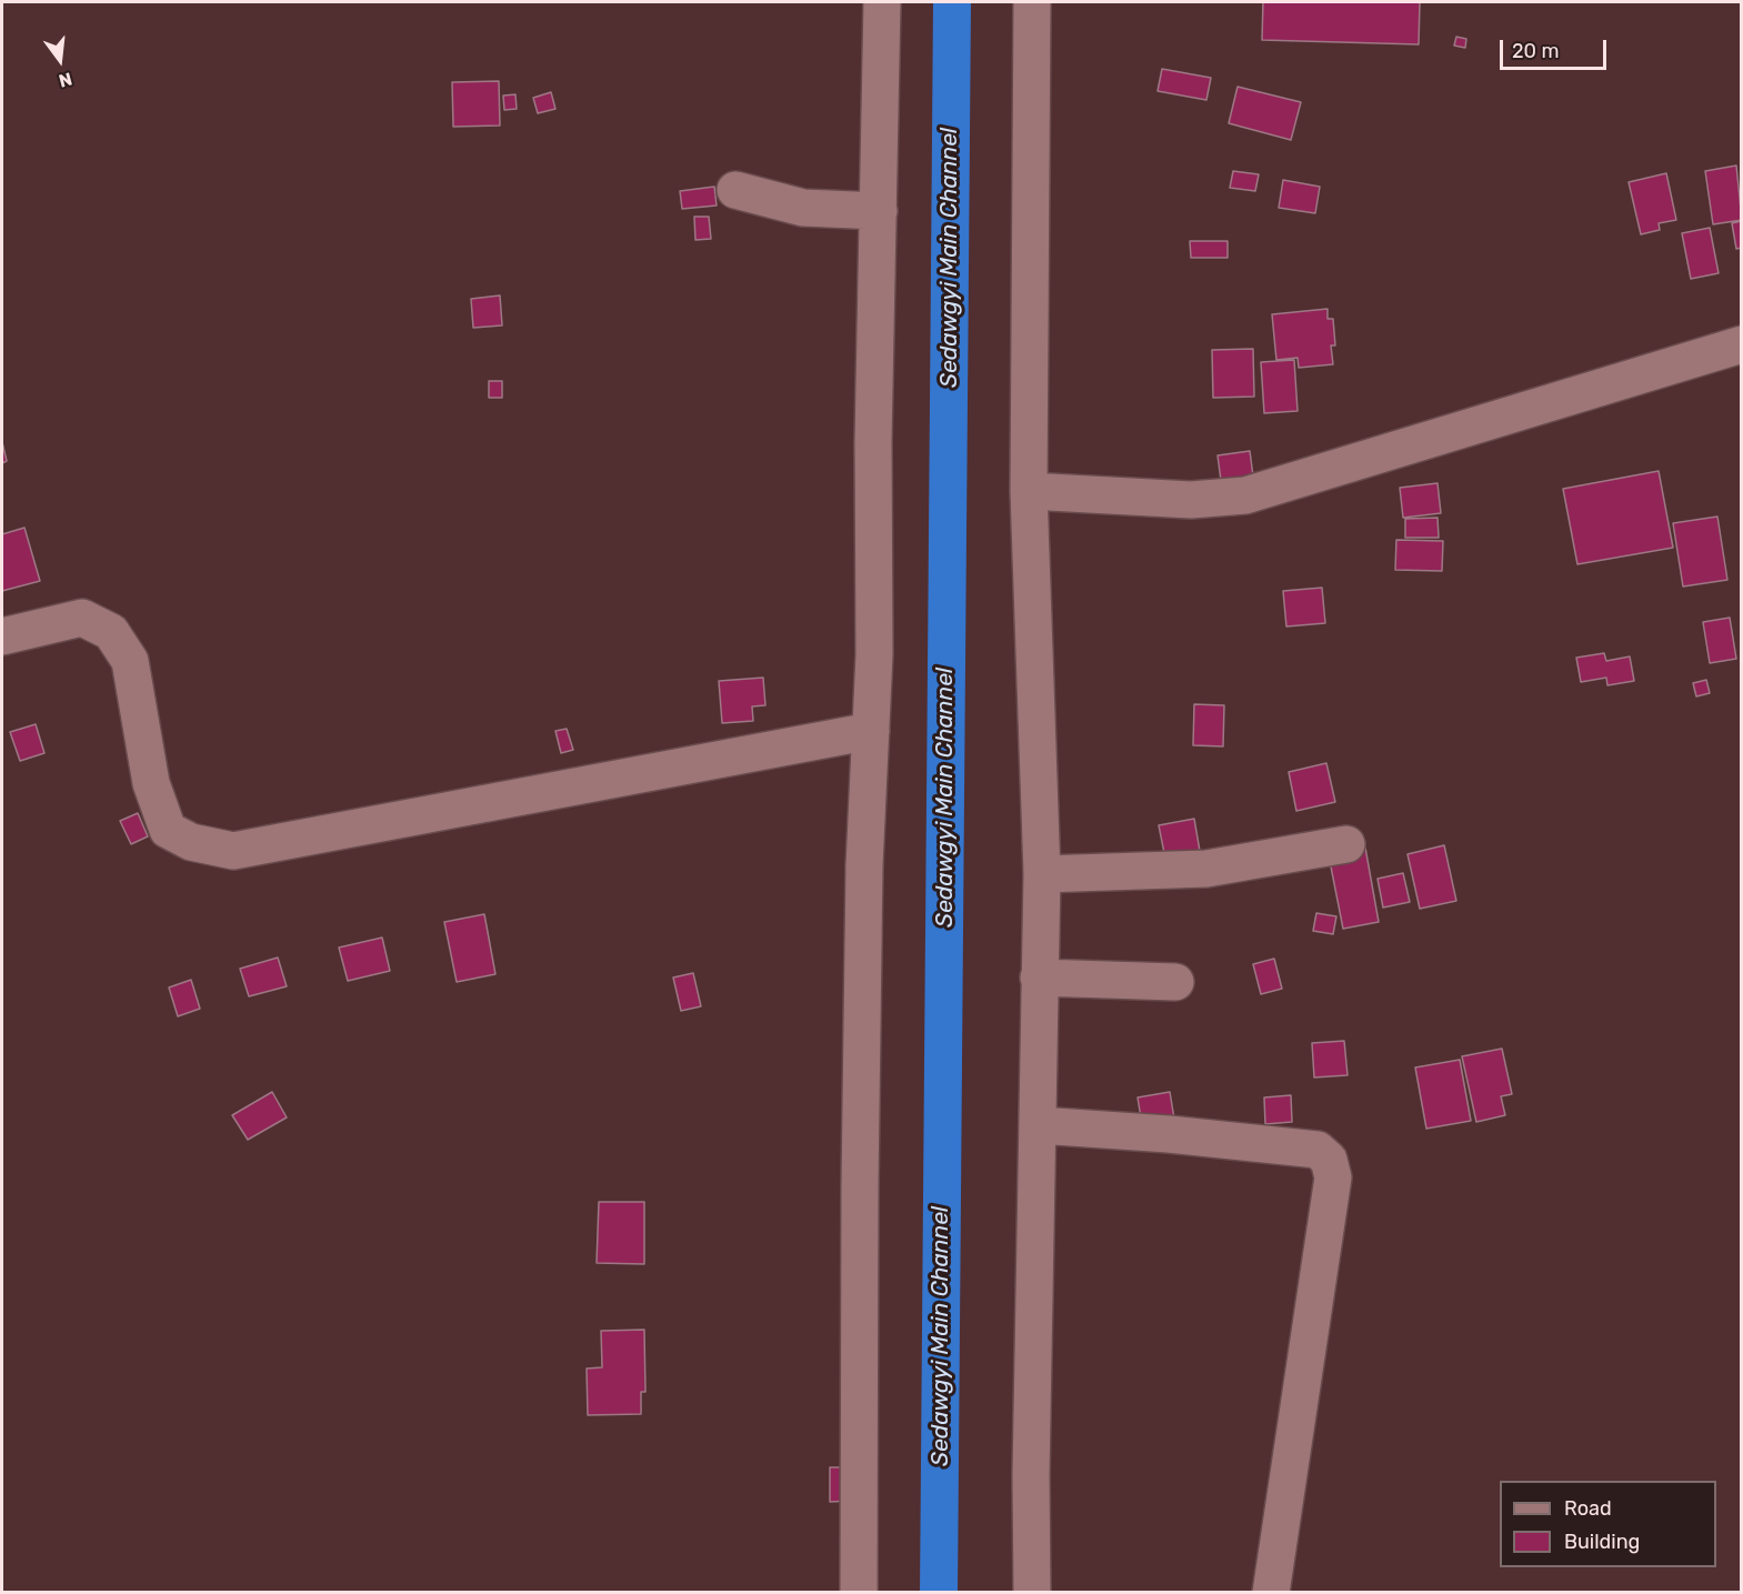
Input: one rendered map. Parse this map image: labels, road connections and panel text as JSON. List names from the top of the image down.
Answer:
{
  "water": ["Sedawgyi Main Channel"],
  "legend": ["Road", "Building"],
  "scale_bar": "20 m",
  "north": "bottom"
}
